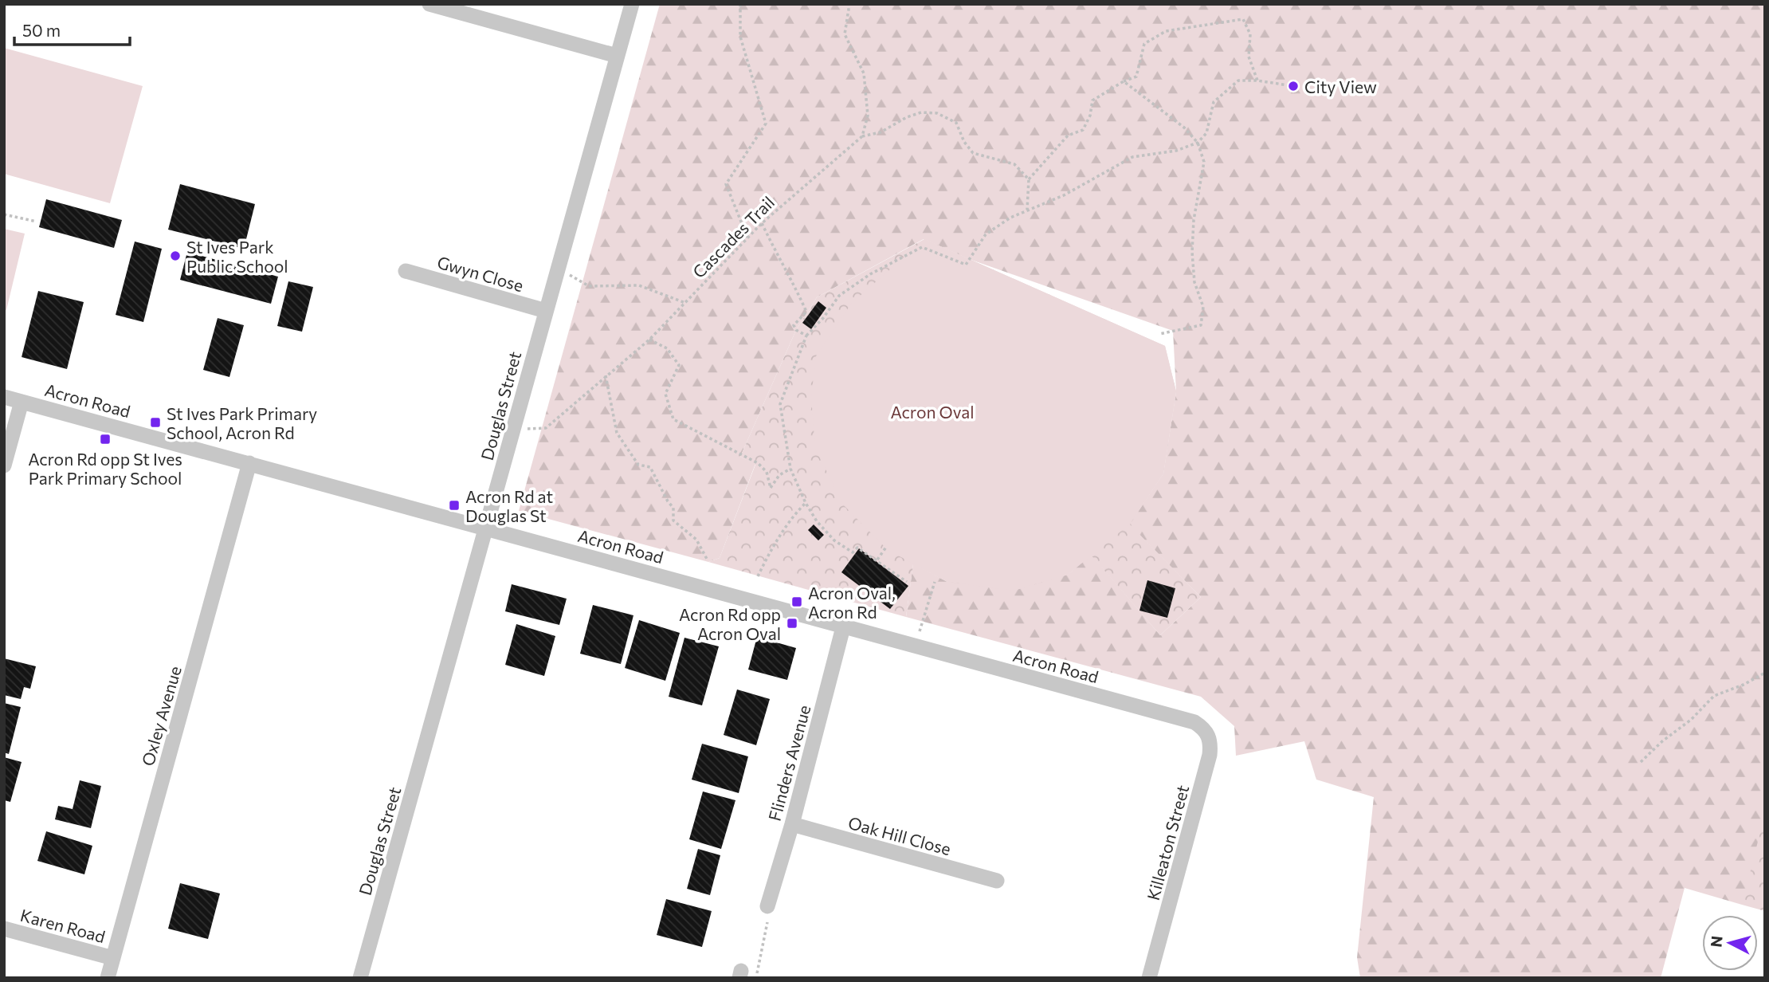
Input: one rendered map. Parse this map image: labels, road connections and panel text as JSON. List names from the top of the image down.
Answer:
{
  "streets": {
    "street": [
      "Gwyn Close",
      "Acron Road",
      "Douglas Street",
      "Oxley Avenue",
      "Flinders Avenue",
      "Oak Hill Close",
      "Killeaton Street",
      "Karen Road"
    ],
    "path": ["Cascades Trail"]
  },
  "crossings": [
    ["Cascades Trail", "Douglas Street"],
    ["Gwyn Close", "Douglas Street"],
    ["Acron Road", "Douglas Street"],
    ["Acron Road", "Oxley Avenue"],
    ["Acron Road", "Flinders Avenue"],
    ["Acron Road", "Killeaton Street"],
    ["Oxley Avenue", "Karen Road"],
    ["Flinders Avenue", "Oak Hill Close"]
  ],
  "parks": ["Acron Oval"],
  "places": {
    "other": ["City View", "St Ives Park Public School"],
    "transit": [
      "St Ives Park Primary School, Acron Rd",
      "Acron Rd opp St Ives Park Primary School",
      "Acron Rd at Douglas St",
      "Acron Oval, Acron Rd",
      "Acron Rd opp Acron Oval"
    ]
  },
  "scale_bar": "50 m",
  "north": "left"
}
